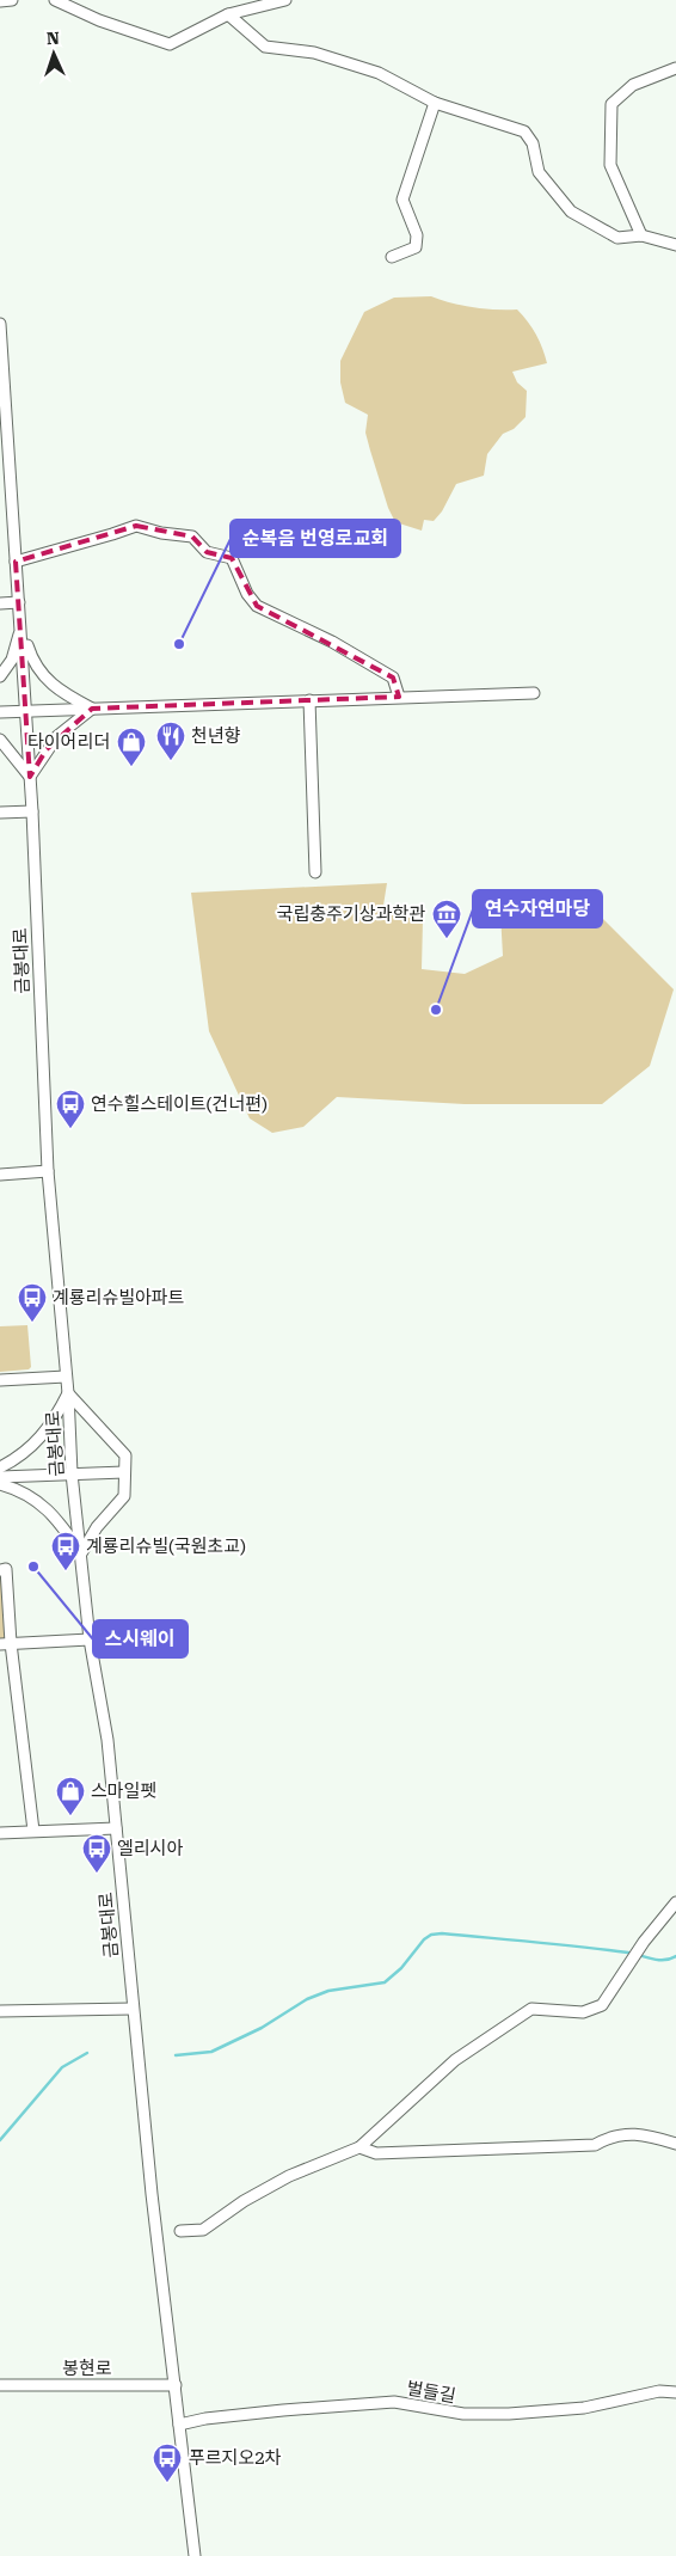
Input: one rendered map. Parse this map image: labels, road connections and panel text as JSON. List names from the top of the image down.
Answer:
{
  "streets": {
    "street": ["금봉대로", "봉현로", "벌들길"]
  },
  "crossings": [
    ["금봉대로", "봉현로"],
    ["금봉대로", "벌들길"]
  ],
  "places": {
    "other": ["순복음 번영로교회", "연수자연마당", "스시웨이"],
    "restaurant": ["천년향"],
    "shop": ["타이어리더", "스마일펫"],
    "museum": ["국립충주기상과학관"],
    "bus stop": [
      "연수힐스테이트(건너편)",
      "계룡리슈빌아파트",
      "계룡리슈빌(국원초교)",
      "엘리시아",
      "푸르지오2차"
    ]
  },
  "north": "top"
}
